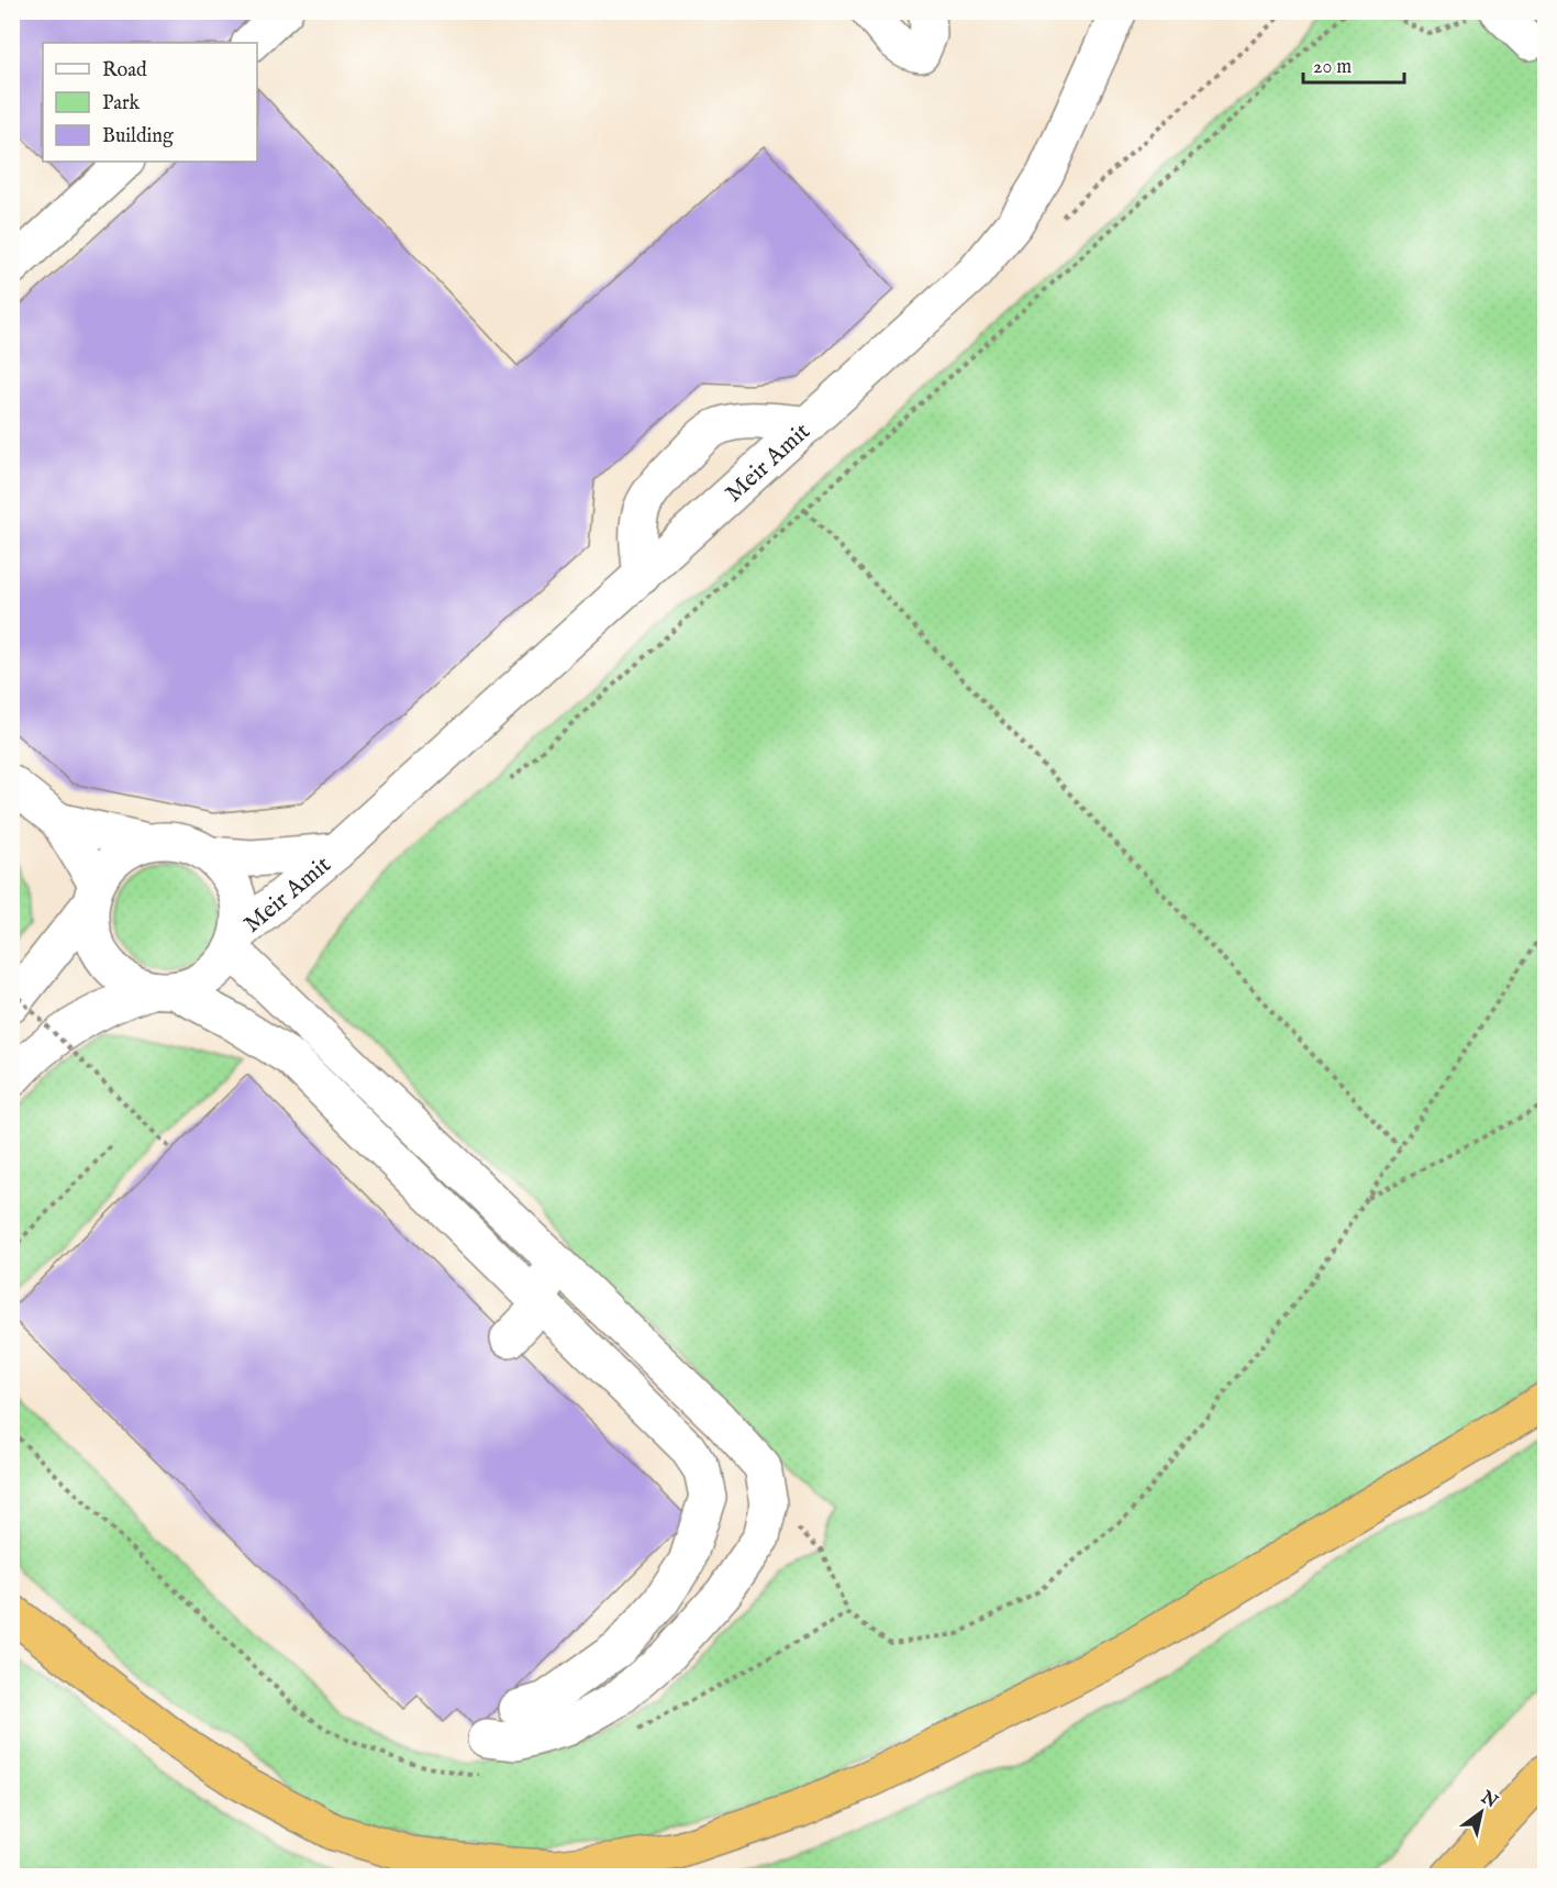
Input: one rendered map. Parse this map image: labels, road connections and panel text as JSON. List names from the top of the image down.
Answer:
{
  "streets": {
    "street": ["Meir Amit"]
  },
  "legend": ["Road", "Park", "Building"],
  "scale_bar": "20 m",
  "north": "top right"
}
